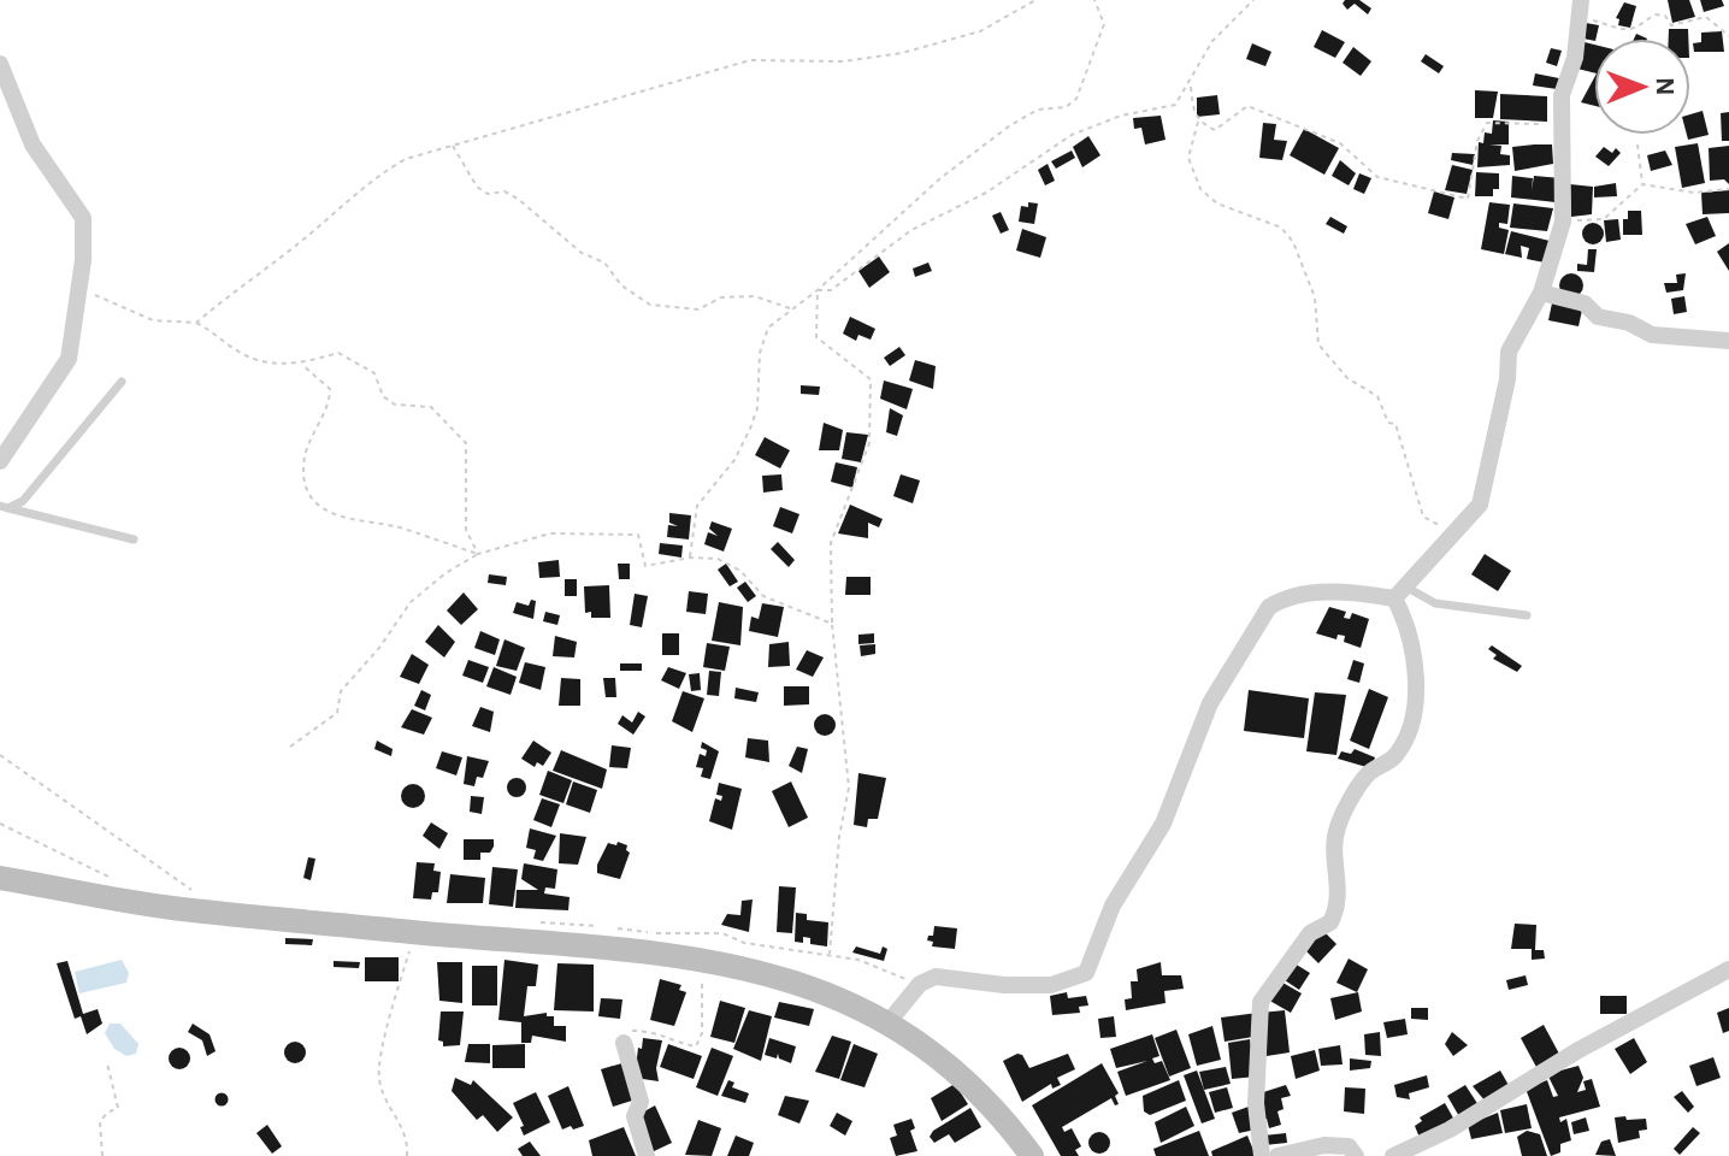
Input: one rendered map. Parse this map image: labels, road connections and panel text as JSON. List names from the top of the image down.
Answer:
{
  "north": "right"
}
